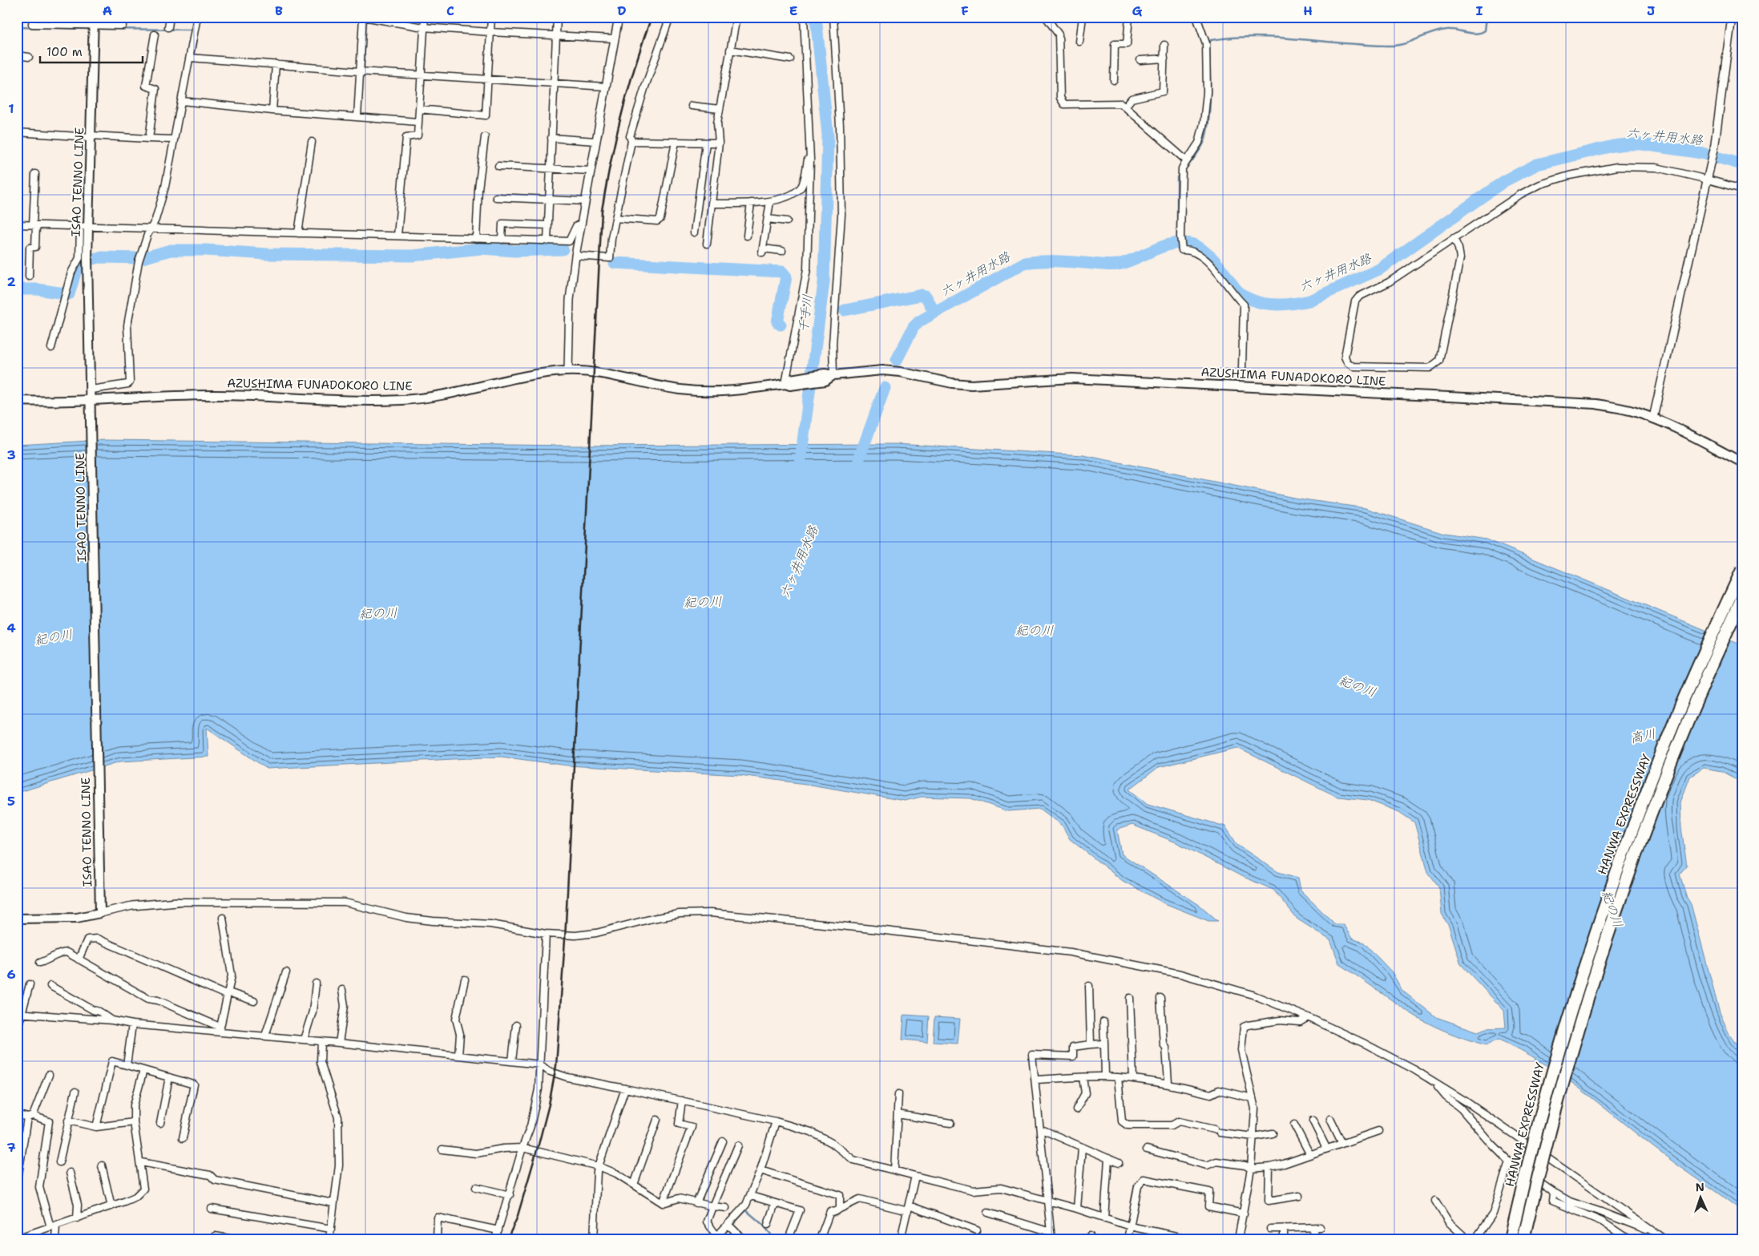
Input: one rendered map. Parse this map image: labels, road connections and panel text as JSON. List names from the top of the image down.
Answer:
{
  "streets": {
    "highway": ["HANWA EXPRESSWAY"],
    "main road": ["ISAO TENNO LINE", "AZUSHIMA FUNADOKORO LINE"]
  },
  "crossings": [
    ["ISAO TENNO LINE", "AZUSHIMA FUNADOKORO LINE"]
  ],
  "water": [
    "六ヶ井用水路",
    "千手川",
    "紀の川",
    "高川"
  ],
  "scale_bar": "100 m",
  "north": "top",
  "grid": {
    "columns": [
      "A",
      "B",
      "C",
      "D",
      "E",
      "F",
      "G",
      "H",
      "I",
      "J"
    ],
    "rows": [
      "1",
      "2",
      "3",
      "4",
      "5",
      "6",
      "7"
    ]
  }
}
